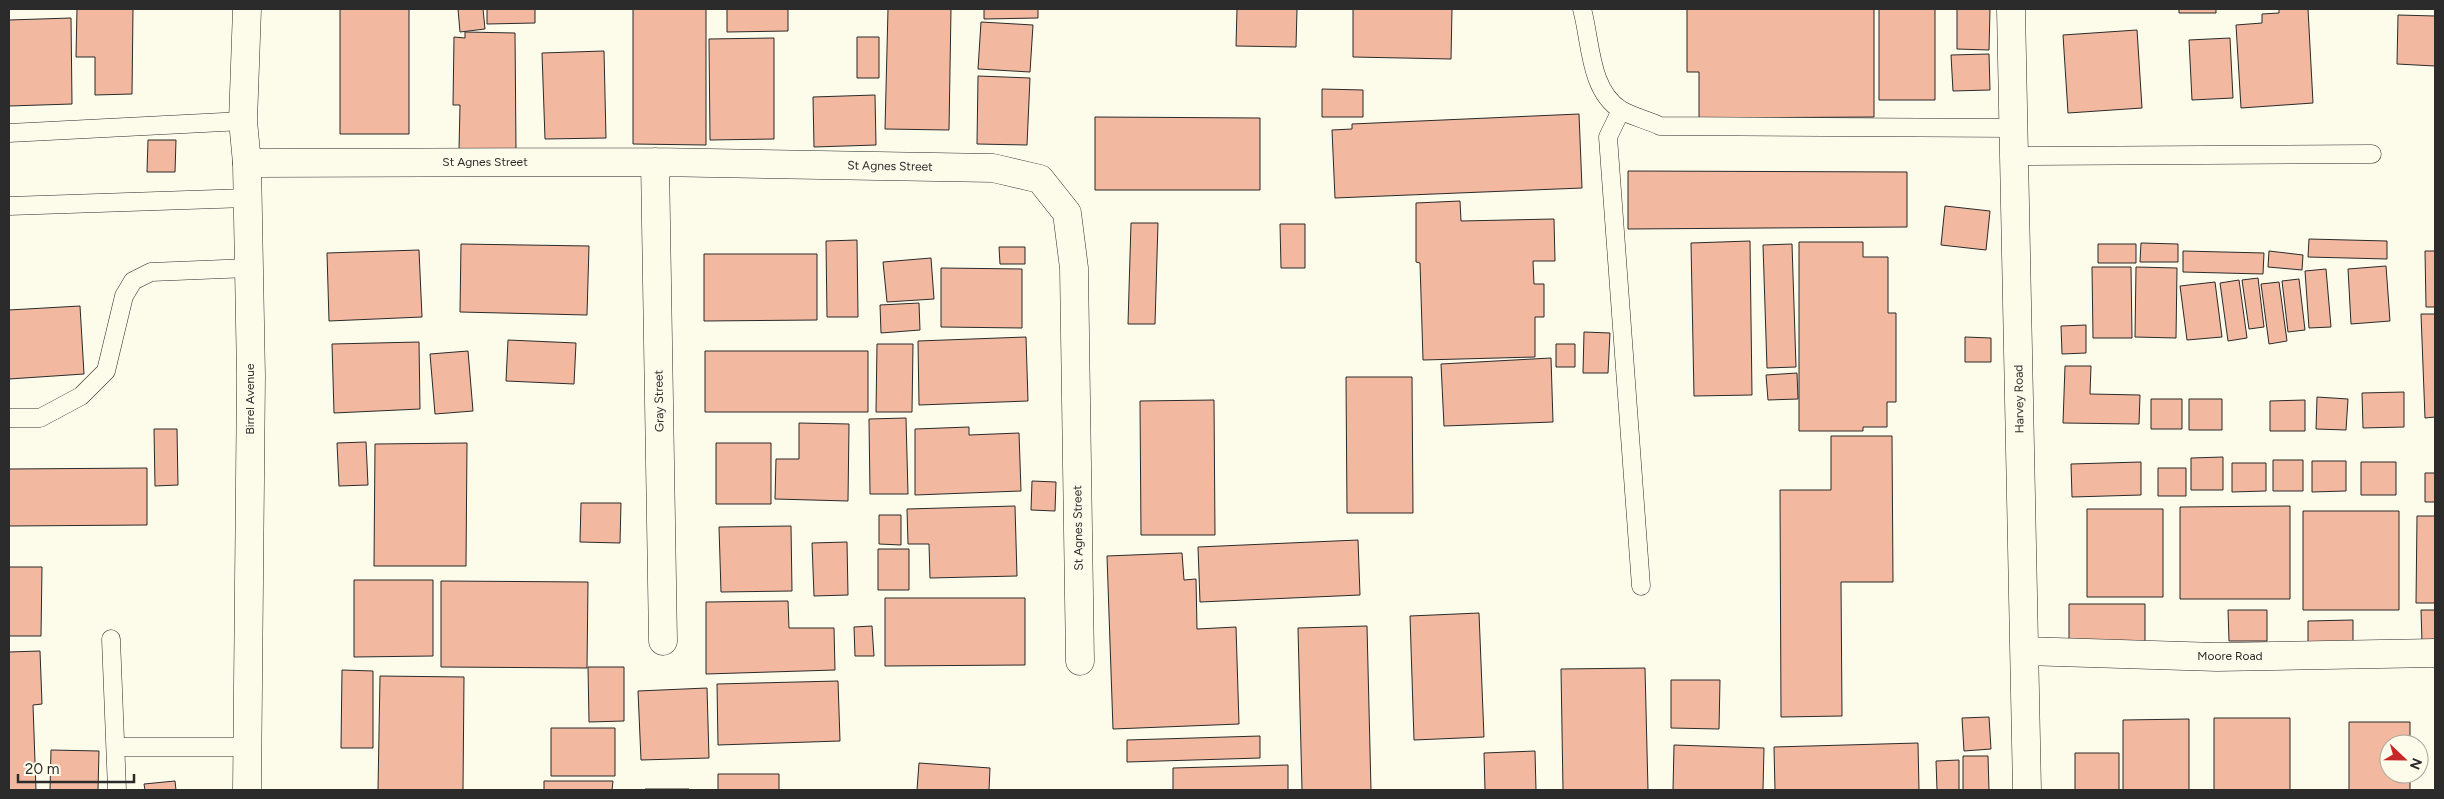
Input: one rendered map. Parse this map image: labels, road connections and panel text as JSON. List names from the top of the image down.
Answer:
{
  "streets": {
    "street": [
      "St Agnes Street",
      "Birrel Avenue",
      "Harvey Road",
      "Gray Street",
      "Moore Road"
    ]
  },
  "crossings": [
    ["St Agnes Street", "Birrel Avenue"],
    ["St Agnes Street", "Gray Street"],
    ["Harvey Road", "Moore Road"]
  ],
  "scale_bar": "20 m",
  "north": "right"
}
